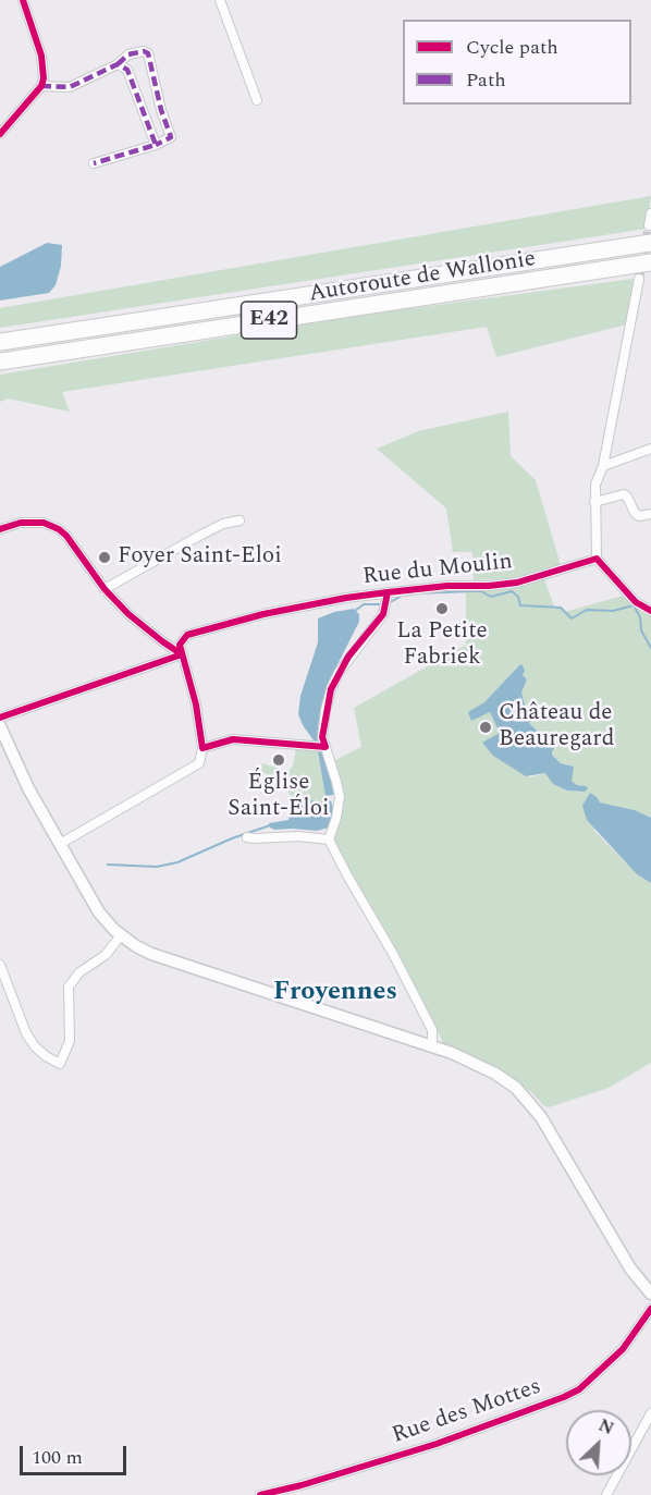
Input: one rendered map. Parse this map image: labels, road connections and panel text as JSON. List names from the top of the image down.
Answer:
{
  "streets": {
    "highway": ["Autoroute de Wallonie", "E42"],
    "street": ["Rue du Moulin", "Rue des Mottes"]
  },
  "districts": ["Froyennes"],
  "places": [
    "Foyer Saint-Eloi",
    "La Petite Fabriek",
    "Château de Beauregard",
    "Église Saint-Éloi"
  ],
  "legend": ["Cycle path", "Path"],
  "scale_bar": "100 m",
  "north": "top right"
}
